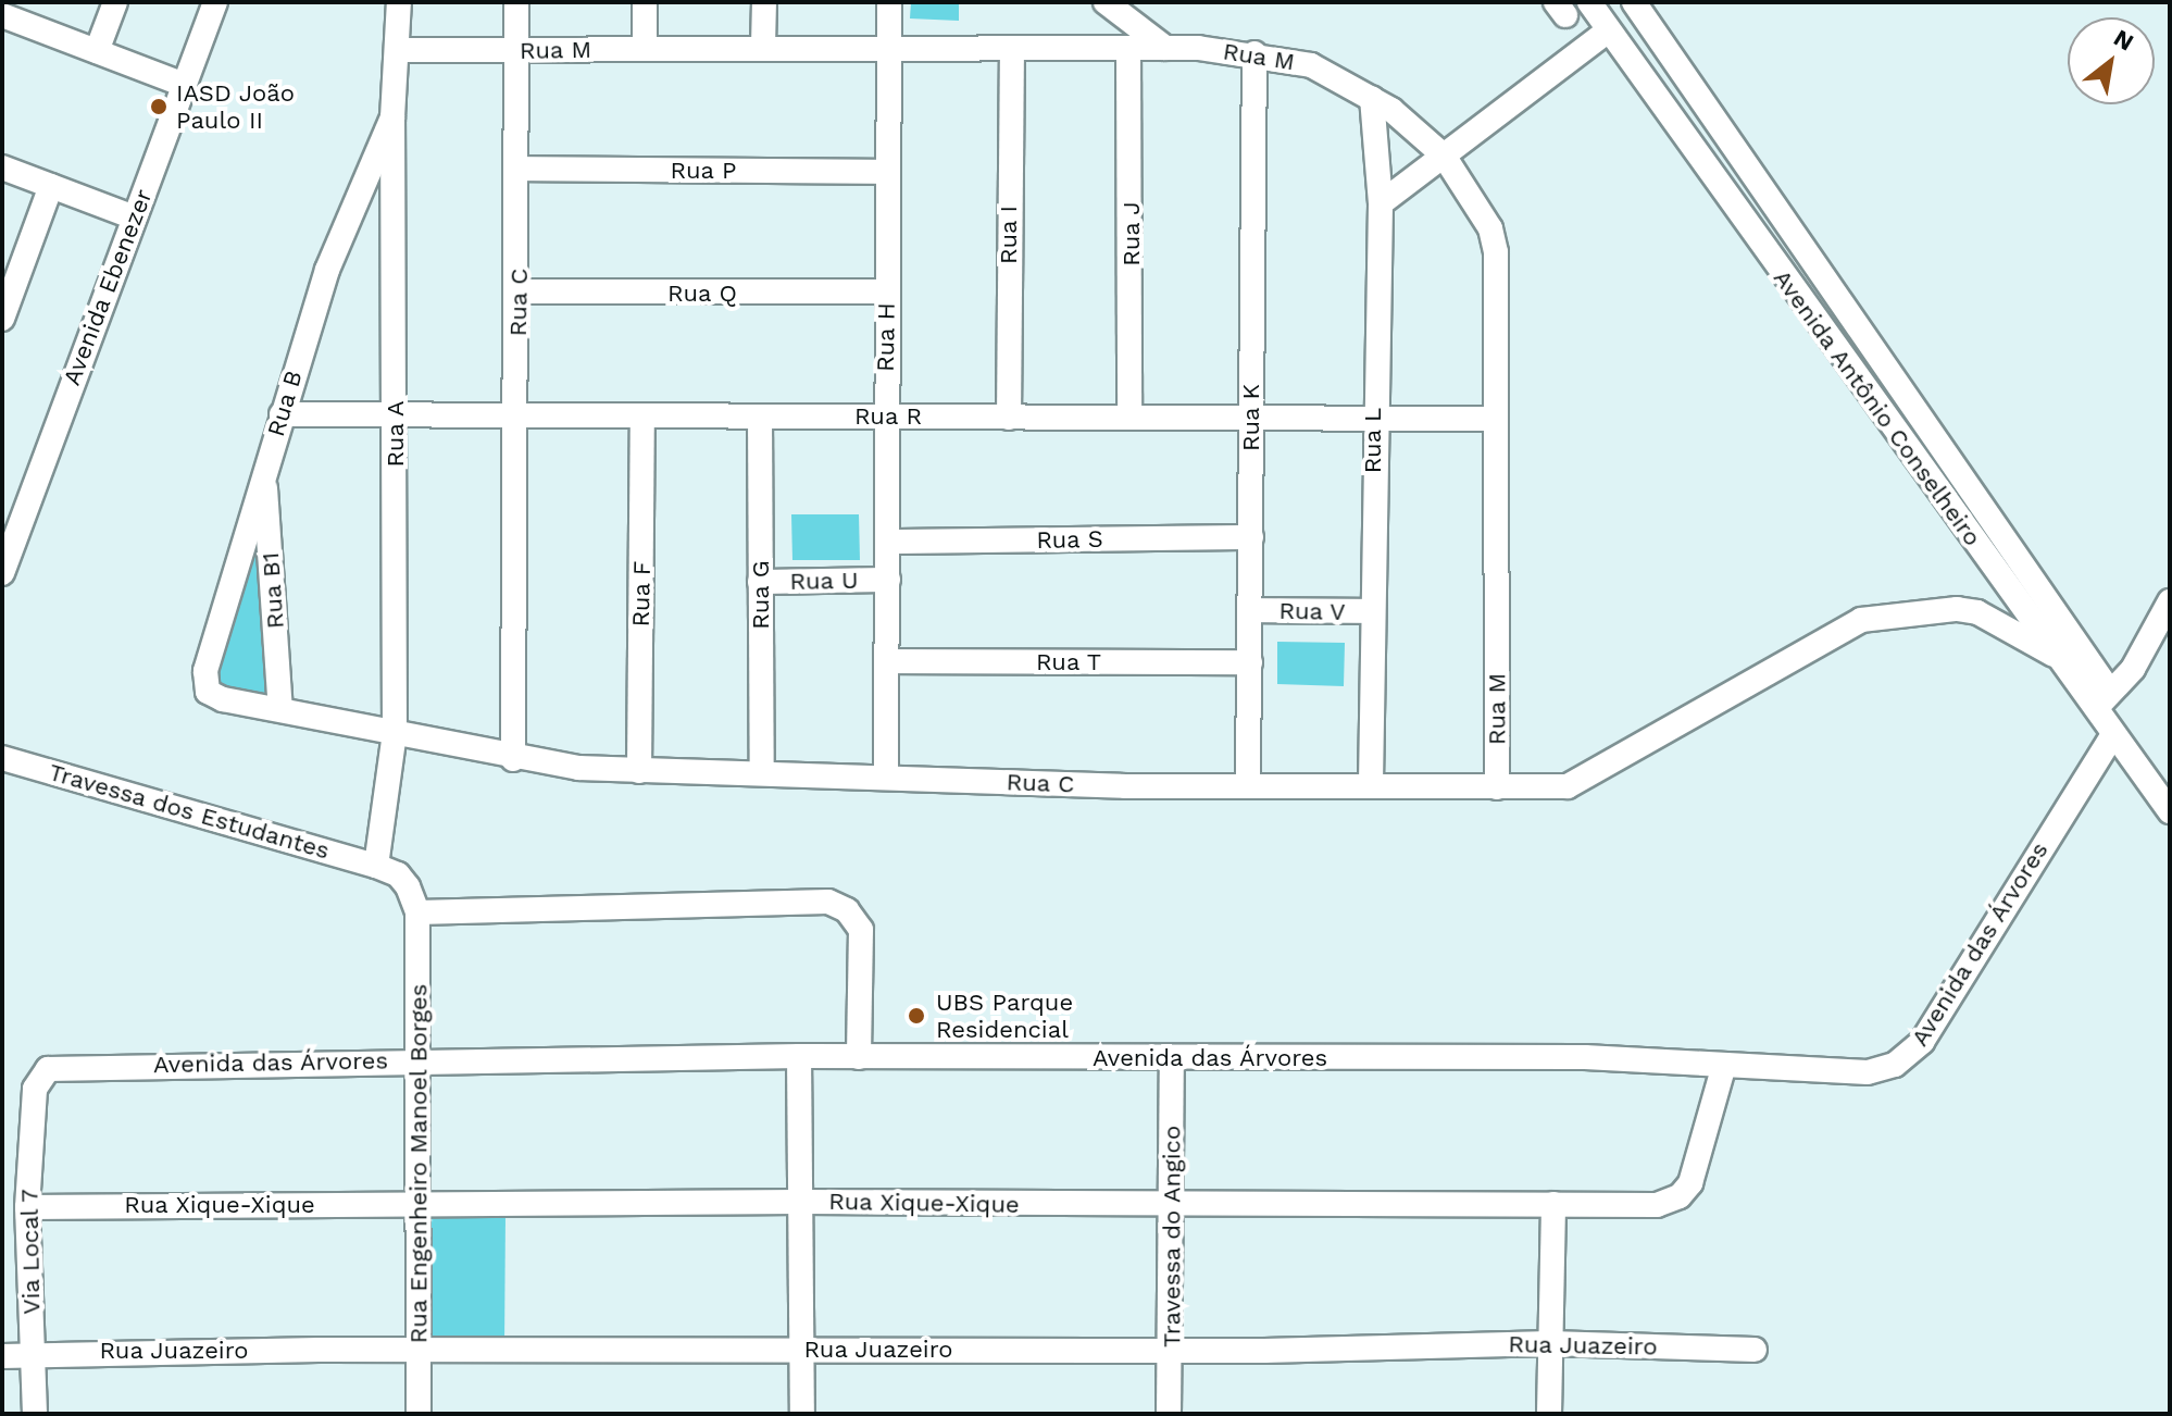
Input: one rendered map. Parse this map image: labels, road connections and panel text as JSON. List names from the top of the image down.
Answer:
{
  "streets": {
    "street": [
      "Rua M",
      "Rua P",
      "Rua J",
      "Rua I",
      "Avenida Ebenezer",
      "Rua Q",
      "Rua C",
      "Rua H",
      "Rua B",
      "Avenida Antônio Conselheiro",
      "Rua R",
      "Rua K",
      "Rua A",
      "Rua L",
      "Rua S",
      "Rua U",
      "Rua B1",
      "Rua F",
      "Rua G",
      "Rua V",
      "Rua T",
      "Travessa dos Estudantes",
      "Avenida das Árvores",
      "Rua Engenheiro Manoel Borges",
      "Rua Xique-Xique",
      "Travessa do Angico",
      "Via Local 7",
      "Rua Juazeiro"
    ]
  },
  "crossings": [
    ["Rua M", "Rua J"],
    ["Rua M", "Rua I"],
    ["Rua M", "Rua C"],
    ["Rua M", "Rua H"],
    ["Rua M", "Rua R"],
    ["Rua M", "Rua K"],
    ["Rua M", "Rua A"],
    ["Rua M", "Rua L"],
    ["Rua P", "Rua C"],
    ["Rua P", "Rua H"],
    ["Rua J", "Rua R"],
    ["Rua I", "Rua R"],
    ["Rua Q", "Rua C"],
    ["Rua Q", "Rua H"],
    ["Rua C", "Rua H"],
    ["Rua C", "Rua B"],
    ["Rua C", "Avenida Antônio Conselheiro"],
    ["Rua C", "Rua R"],
    ["Rua C", "Rua K"],
    ["Rua C", "Rua A"],
    ["Rua C", "Rua L"],
    ["Rua C", "Rua B1"],
    ["Rua C", "Rua F"],
    ["Rua C", "Rua G"],
    ["Rua H", "Rua R"],
    ["Rua H", "Rua S"],
    ["Rua H", "Rua U"],
    ["Rua H", "Rua T"],
    ["Rua B", "Rua R"],
    ["Rua B", "Rua A"],
    ["Rua B", "Rua B1"],
    ["Avenida Antônio Conselheiro", "Avenida das Árvores"],
    ["Rua R", "Rua K"],
    ["Rua R", "Rua A"],
    ["Rua R", "Rua L"],
    ["Rua R", "Rua F"],
    ["Rua R", "Rua G"],
    ["Rua K", "Rua S"],
    ["Rua K", "Rua V"],
    ["Rua K", "Rua T"],
    ["Rua A", "Travessa dos Estudantes"],
    ["Rua L", "Rua V"],
    ["Rua U", "Rua G"],
    ["Avenida das Árvores", "Rua Engenheiro Manoel Borges"],
    ["Avenida das Árvores", "Rua Xique-Xique"],
    ["Avenida das Árvores", "Travessa do Angico"],
    ["Avenida das Árvores", "Via Local 7"],
    ["Rua Engenheiro Manoel Borges", "Rua Xique-Xique"],
    ["Rua Engenheiro Manoel Borges", "Rua Juazeiro"],
    ["Rua Xique-Xique", "Travessa do Angico"],
    ["Rua Xique-Xique", "Via Local 7"],
    ["Travessa do Angico", "Rua Juazeiro"],
    ["Via Local 7", "Rua Juazeiro"]
  ],
  "places": ["IASD João Paulo II", "UBS Parque Residencial"],
  "north": "top right"
}
